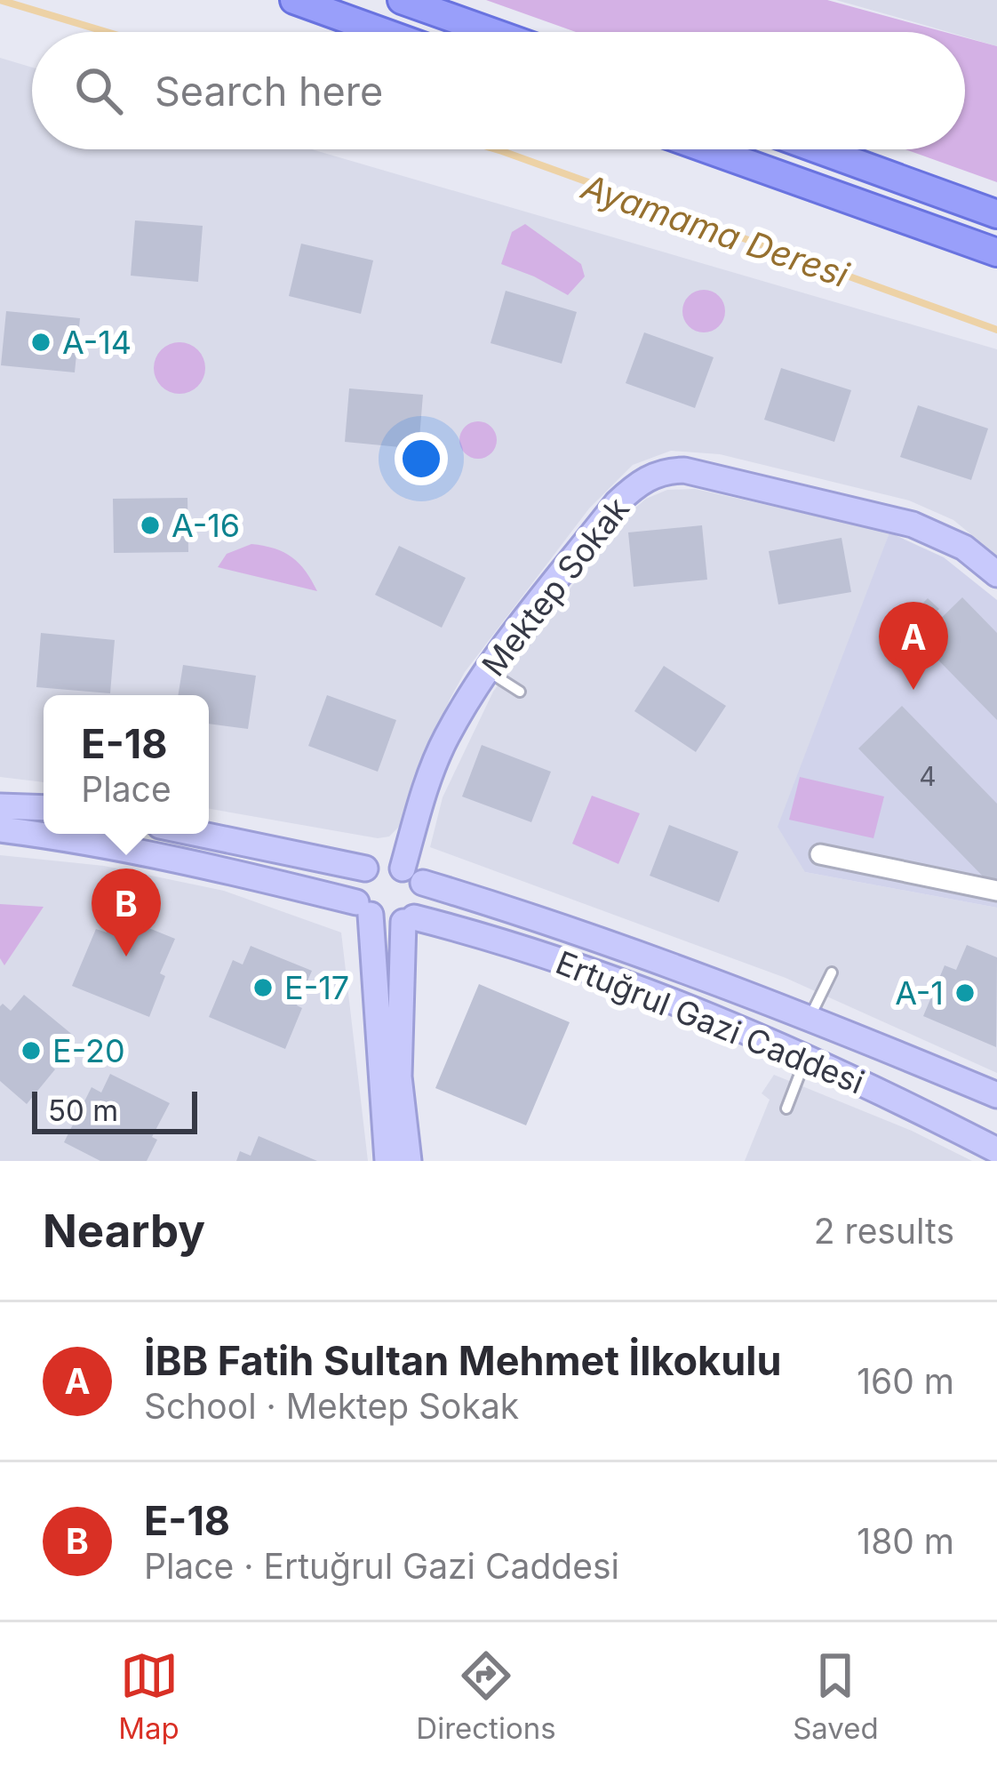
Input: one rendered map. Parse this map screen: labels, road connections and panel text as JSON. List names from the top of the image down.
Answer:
{
  "streets": {
    "main road": ["Mektep Sokak", "Ertuğrul Gazi Caddesi"]
  },
  "crossings": [
    ["Mektep Sokak", "Ertuğrul Gazi Caddesi"]
  ],
  "water": ["Ayamama Deresi"],
  "places": [
    "A-14",
    "A-16",
    "E-17",
    "A-1",
    "E-20"
  ],
  "house_numbers": ["4"],
  "scale_bar": "50 m",
  "page": {
    "search": "Search here",
    "pins": ["A", "B"],
    "popup": ["E-18", "Place"],
    "scale": "50 m",
    "heading": ["Nearby", "2 results"],
    "list": [
      {
        "mark": "A",
        "name": "İBB Fatih Sultan Mehmet İlkokulu",
        "note": "School · Mektep Sokak",
        "value": "160 m"
      },
      {
        "mark": "B",
        "name": "E-18",
        "note": "Place · Ertuğrul Gazi Caddesi",
        "value": "180 m"
      }
    ],
    "nav": ["Map", "Directions", "Saved"]
  }
}
